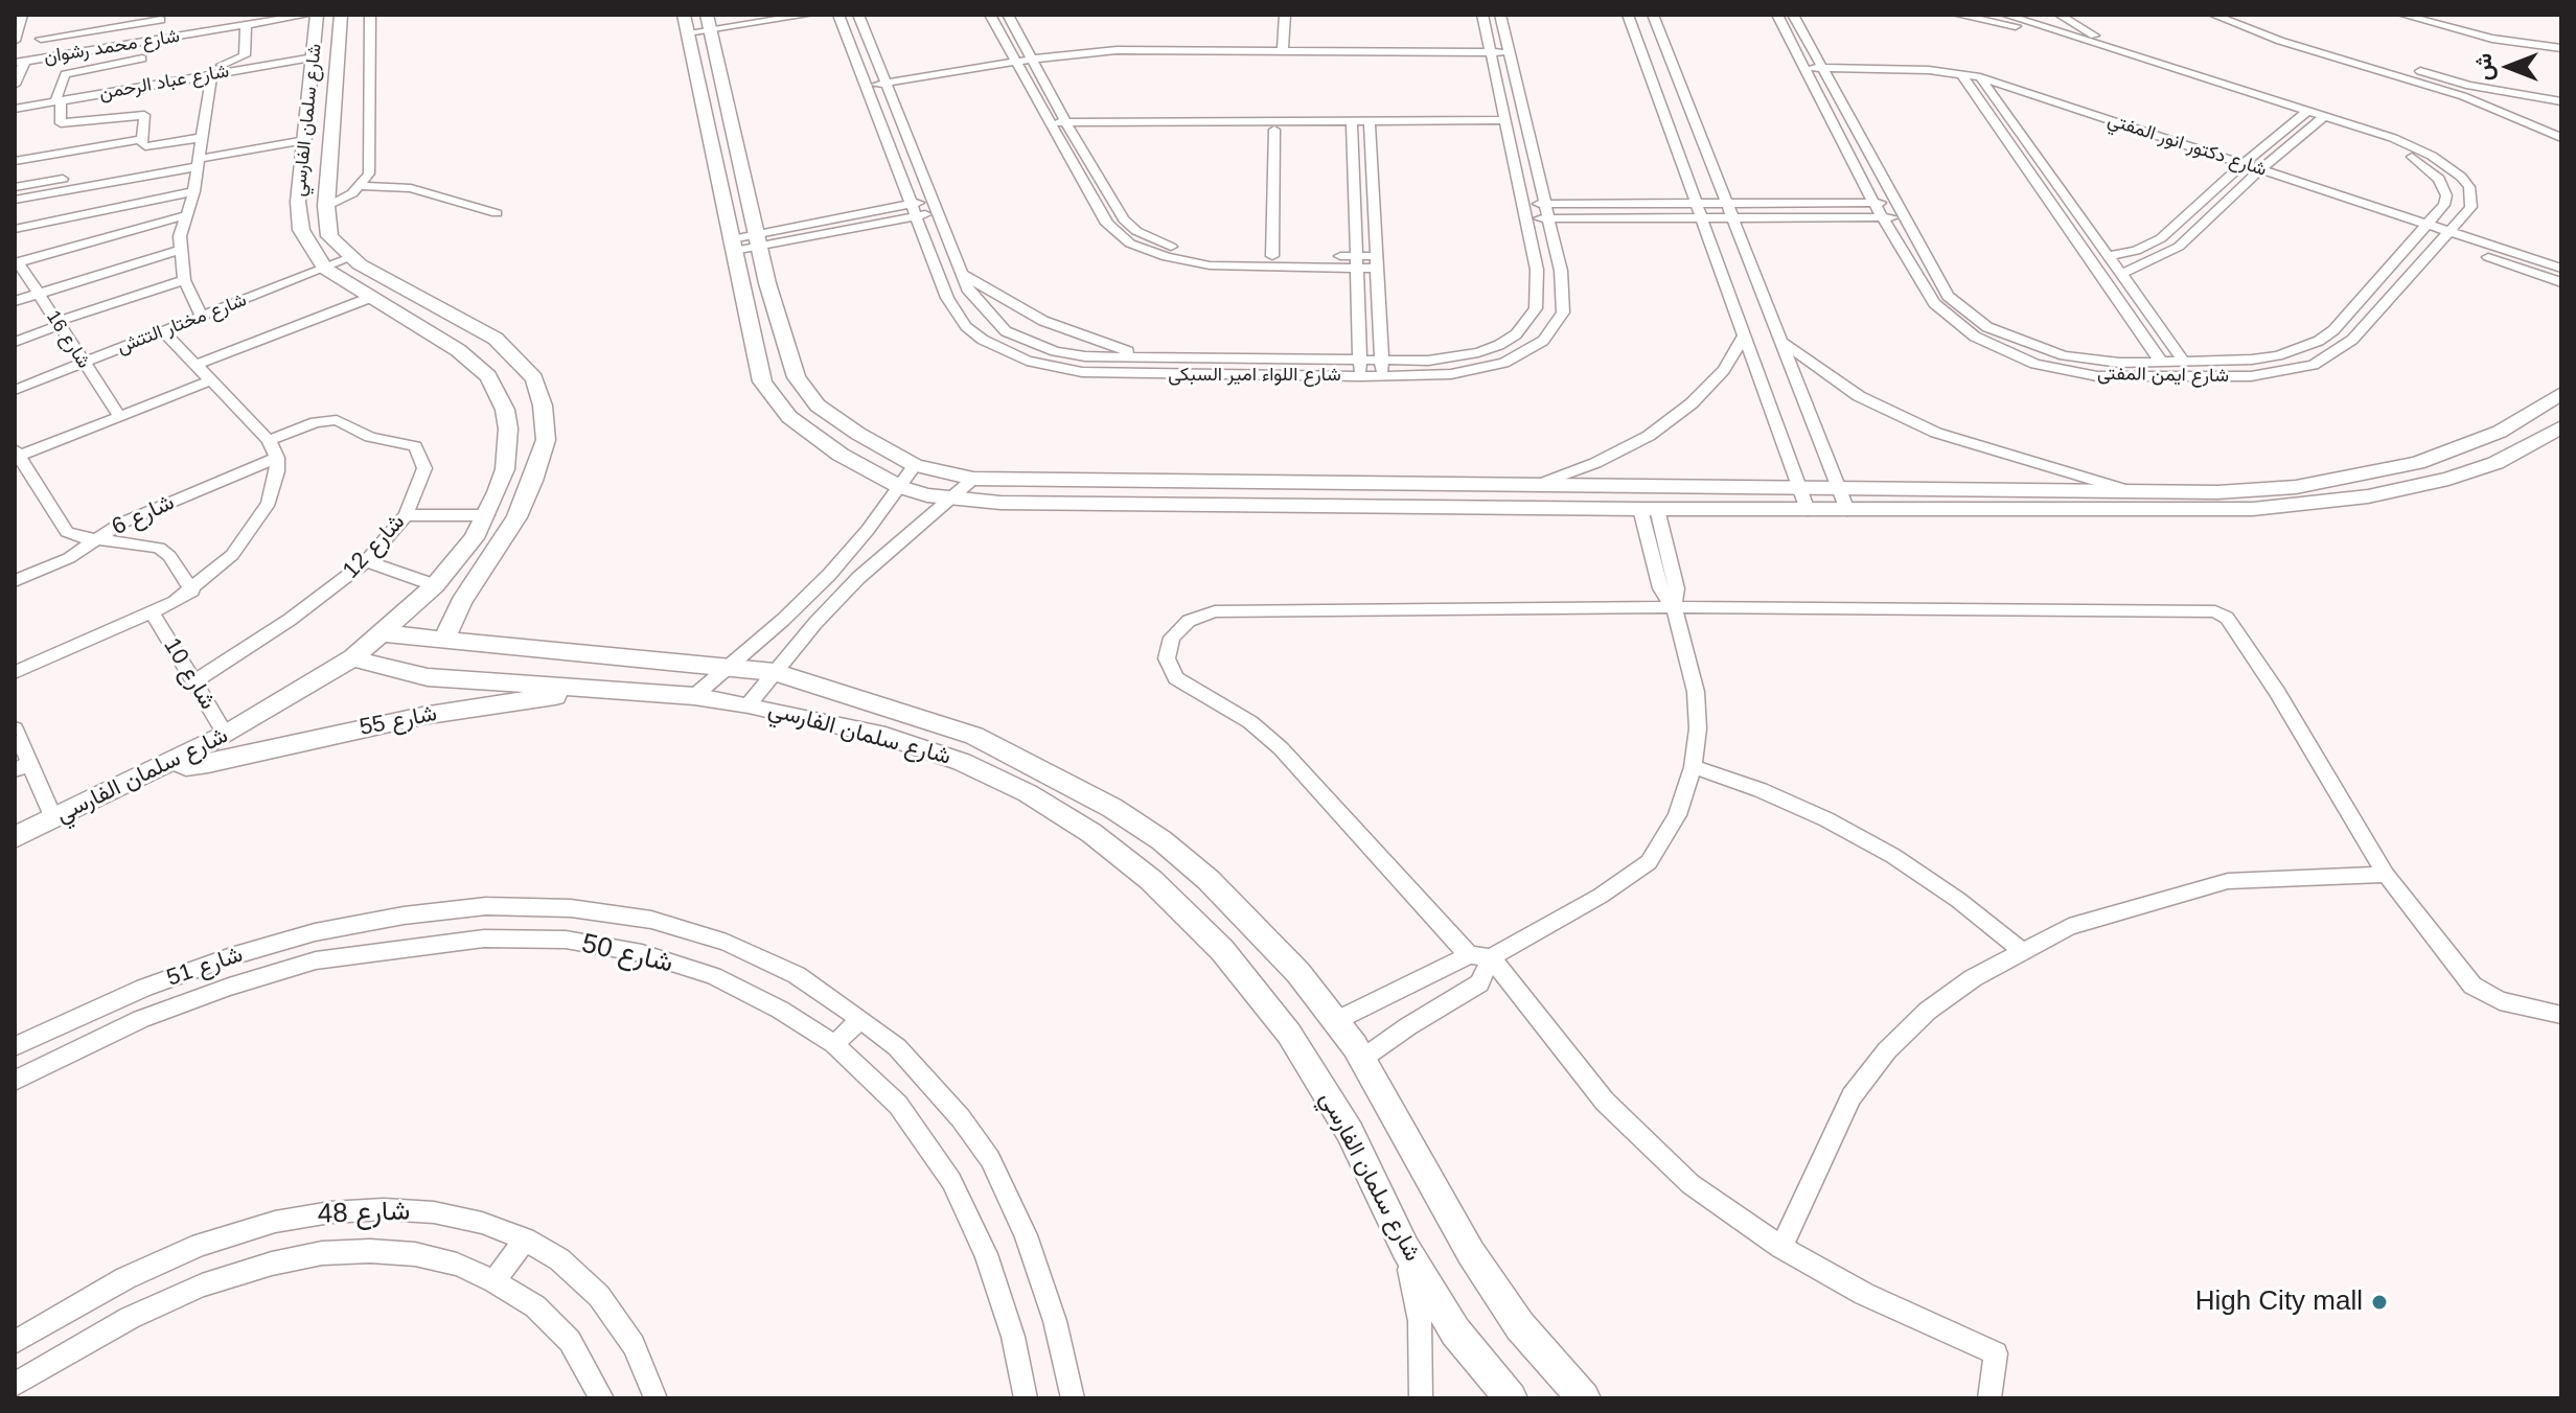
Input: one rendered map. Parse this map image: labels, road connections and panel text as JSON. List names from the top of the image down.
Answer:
{
  "streets": {
    "street": [
      "شارع محمد رشوان",
      "شارع عباد الرحمن",
      "شارع سلمان الفارسي",
      "شارع دكتور انور المفتي",
      "شارع مختار التتش",
      "شارع 16",
      "شارع اللواء امير السبكى",
      "شارع ايمن المفتى",
      "شارع 6",
      "شارع 12",
      "شارع 10",
      "شارع 55",
      "شارع 50",
      "شارع 51",
      "شارع 48"
    ]
  },
  "crossings": [
    ["شارع عباد الرحمن", "شارع سلمان الفارسي"],
    ["شارع سلمان الفارسي", "شارع مختار التتش"],
    ["شارع سلمان الفارسي", "شارع 10"],
    ["شارع سلمان الفارسي", "شارع 55"],
    ["شارع دكتور انور المفتي", "شارع ايمن المفتى"],
    ["شارع مختار التتش", "شارع 16"],
    ["شارع 12", "شارع 10"],
    ["شارع 50", "شارع 51"]
  ],
  "places": ["High City mall"],
  "north": "left"
}
